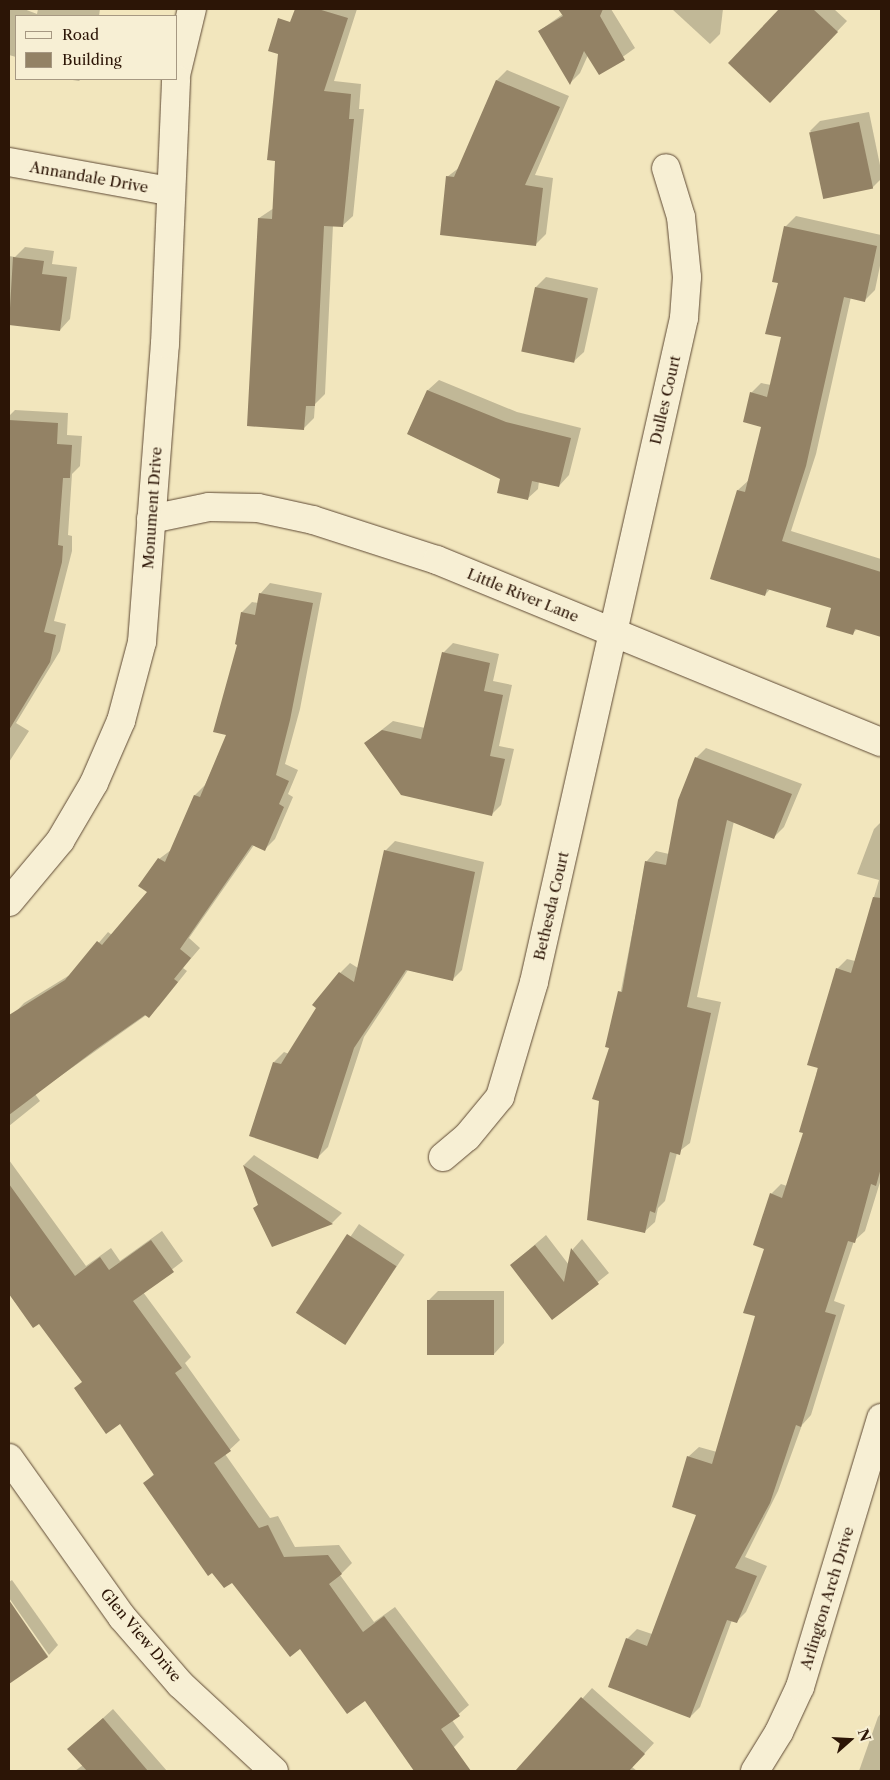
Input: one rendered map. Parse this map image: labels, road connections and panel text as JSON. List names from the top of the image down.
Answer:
{
  "streets": {
    "street": [
      "Annandale Drive",
      "Dulles Court",
      "Monument Drive",
      "Little River Lane",
      "Bethesda Court",
      "Arlington Arch Drive",
      "Glen View Drive"
    ]
  },
  "crossings": [
    ["Annandale Drive", "Monument Drive"],
    ["Dulles Court", "Little River Lane"],
    ["Dulles Court", "Bethesda Court"],
    ["Monument Drive", "Little River Lane"],
    ["Little River Lane", "Bethesda Court"]
  ],
  "legend": ["Road", "Building"],
  "north": "right"
}
